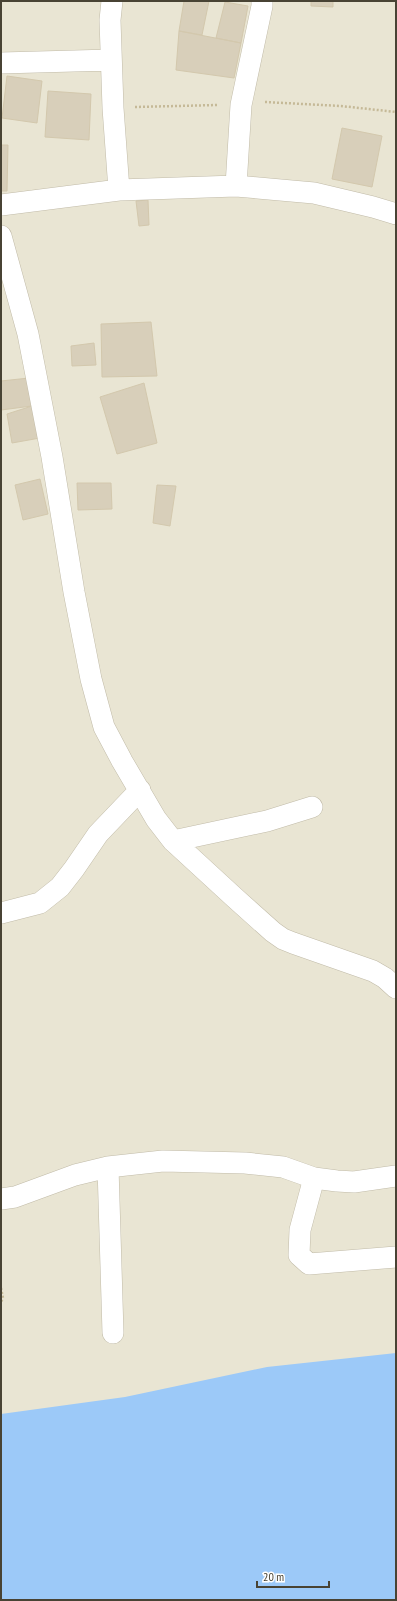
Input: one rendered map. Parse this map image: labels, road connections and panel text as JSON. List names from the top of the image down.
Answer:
{
  "scale_bar": "20 m"
}
